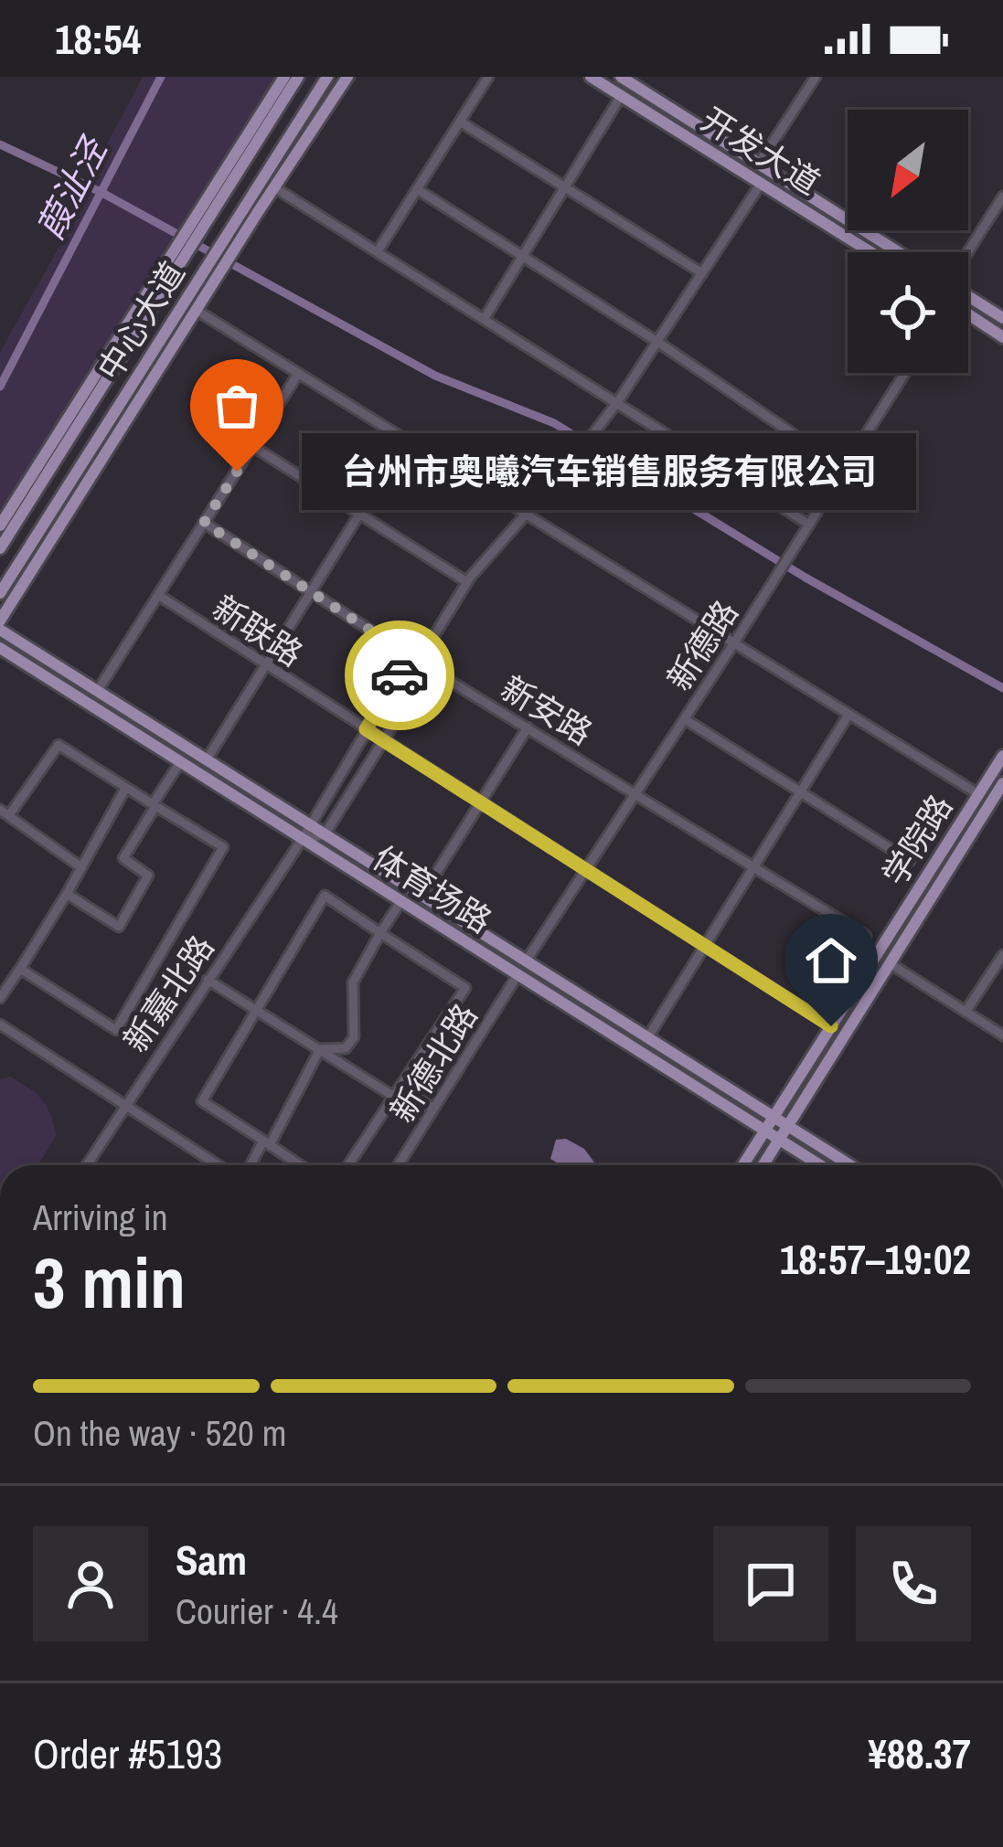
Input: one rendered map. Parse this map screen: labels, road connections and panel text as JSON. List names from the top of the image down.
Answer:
{
  "streets": {
    "main road": [
      "开发大道",
      "中心大道",
      "学院路",
      "体育场路"
    ],
    "street": [
      "新联路",
      "新德路",
      "新安路",
      "新嘉北路",
      "新德北路"
    ]
  },
  "crossings": [
    ["新联路", "新德路"],
    ["新联路", "学院路"],
    ["新联路", "新嘉北路"],
    ["新德路", "新安路"],
    ["新安路", "新嘉北路"],
    ["学院路", "体育场路"],
    ["体育场路", "新嘉北路"],
    ["体育场路", "新德北路"]
  ],
  "water": ["葭沚泾"],
  "places": ["台州市奥曦汽车销售服务有限公司"],
  "north": "bottom left",
  "page": {
    "status": "18:54",
    "bubble": "台州市奥曦汽车销售服务有限公司",
    "heading": ["3 min", "Arriving in", "18:57–19:02"],
    "panel": [
      "Sam",
      "Courier · 4.4",
      "Order #5193",
      "¥88.37"
    ],
    "bar": "On the way · 520 m"
  }
}
